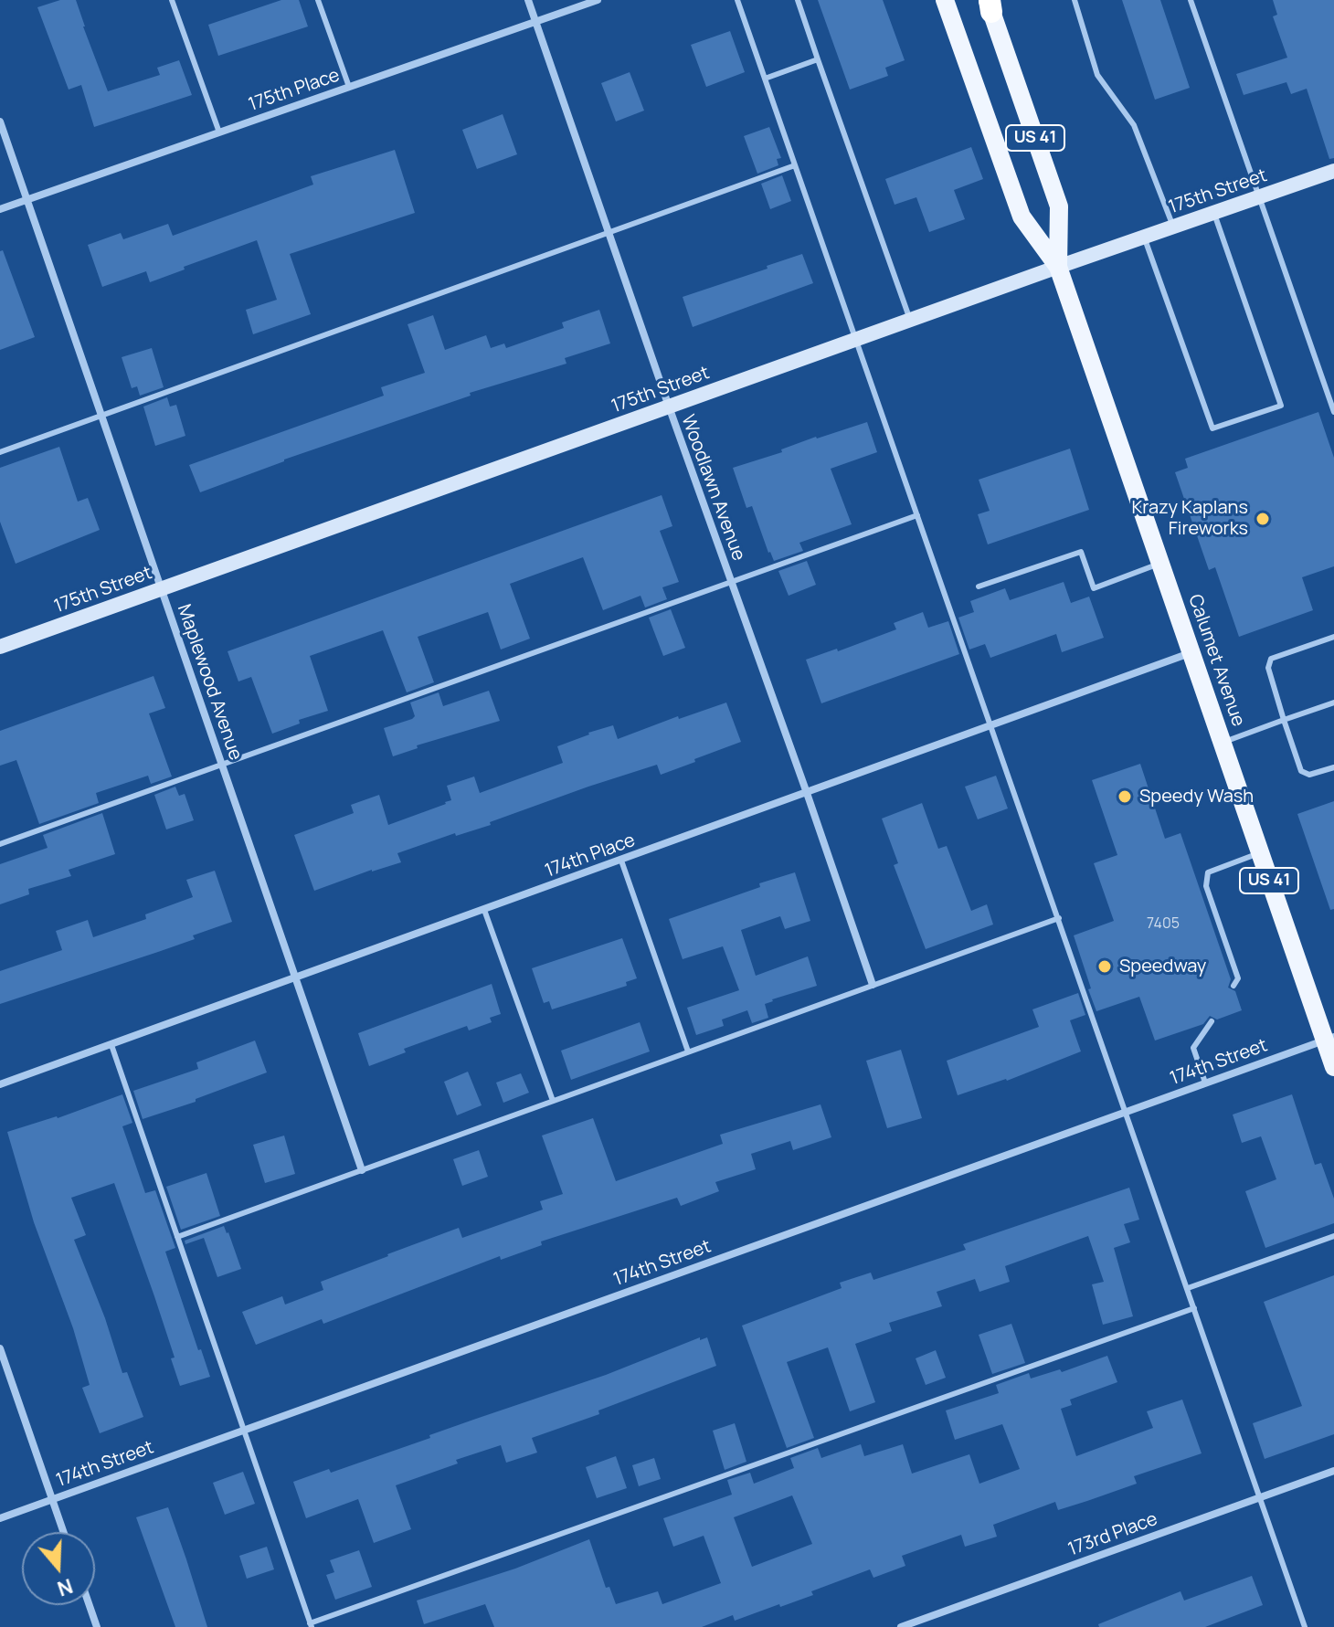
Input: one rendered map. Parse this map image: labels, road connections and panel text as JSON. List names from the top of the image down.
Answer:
{
  "streets": {
    "main road": ["US 41", "Calumet Avenue"],
    "street": [
      "175th Place",
      "175th Street",
      "Woodlawn Avenue",
      "Maplewood Avenue",
      "174th Place",
      "174th Street",
      "173rd Place"
    ]
  },
  "crossings": [
    ["175th Place", "Woodlawn Avenue"],
    ["175th Place", "Maplewood Avenue"],
    ["175th Street", "Woodlawn Avenue"],
    ["175th Street", "Calumet Avenue"],
    ["175th Street", "Maplewood Avenue"],
    ["Woodlawn Avenue", "174th Place"],
    ["Calumet Avenue", "174th Place"],
    ["Calumet Avenue", "174th Street"],
    ["Maplewood Avenue", "174th Place"]
  ],
  "places": ["Krazy Kaplans Fireworks", "Speedy Wash", "Speedway"],
  "house_numbers": ["7405"],
  "north": "bottom"
}
